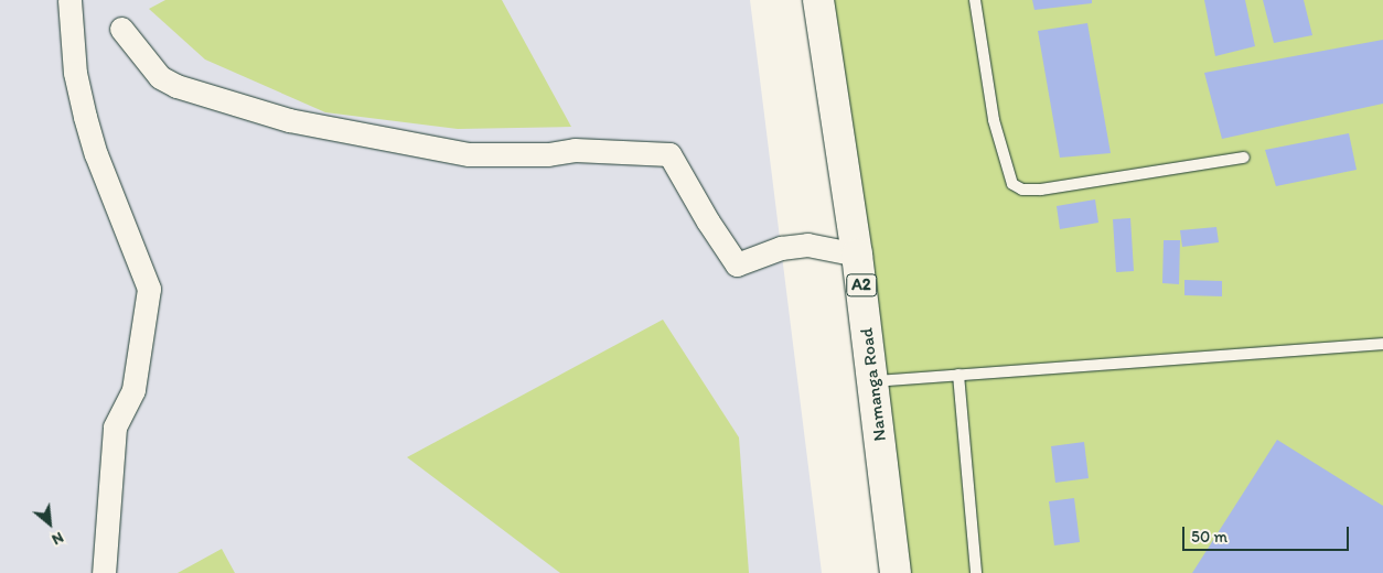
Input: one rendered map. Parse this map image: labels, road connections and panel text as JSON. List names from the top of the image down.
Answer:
{
  "streets": {
    "highway": ["A2", "Namanga Road"]
  },
  "scale_bar": "50 m",
  "north": "bottom right"
}
